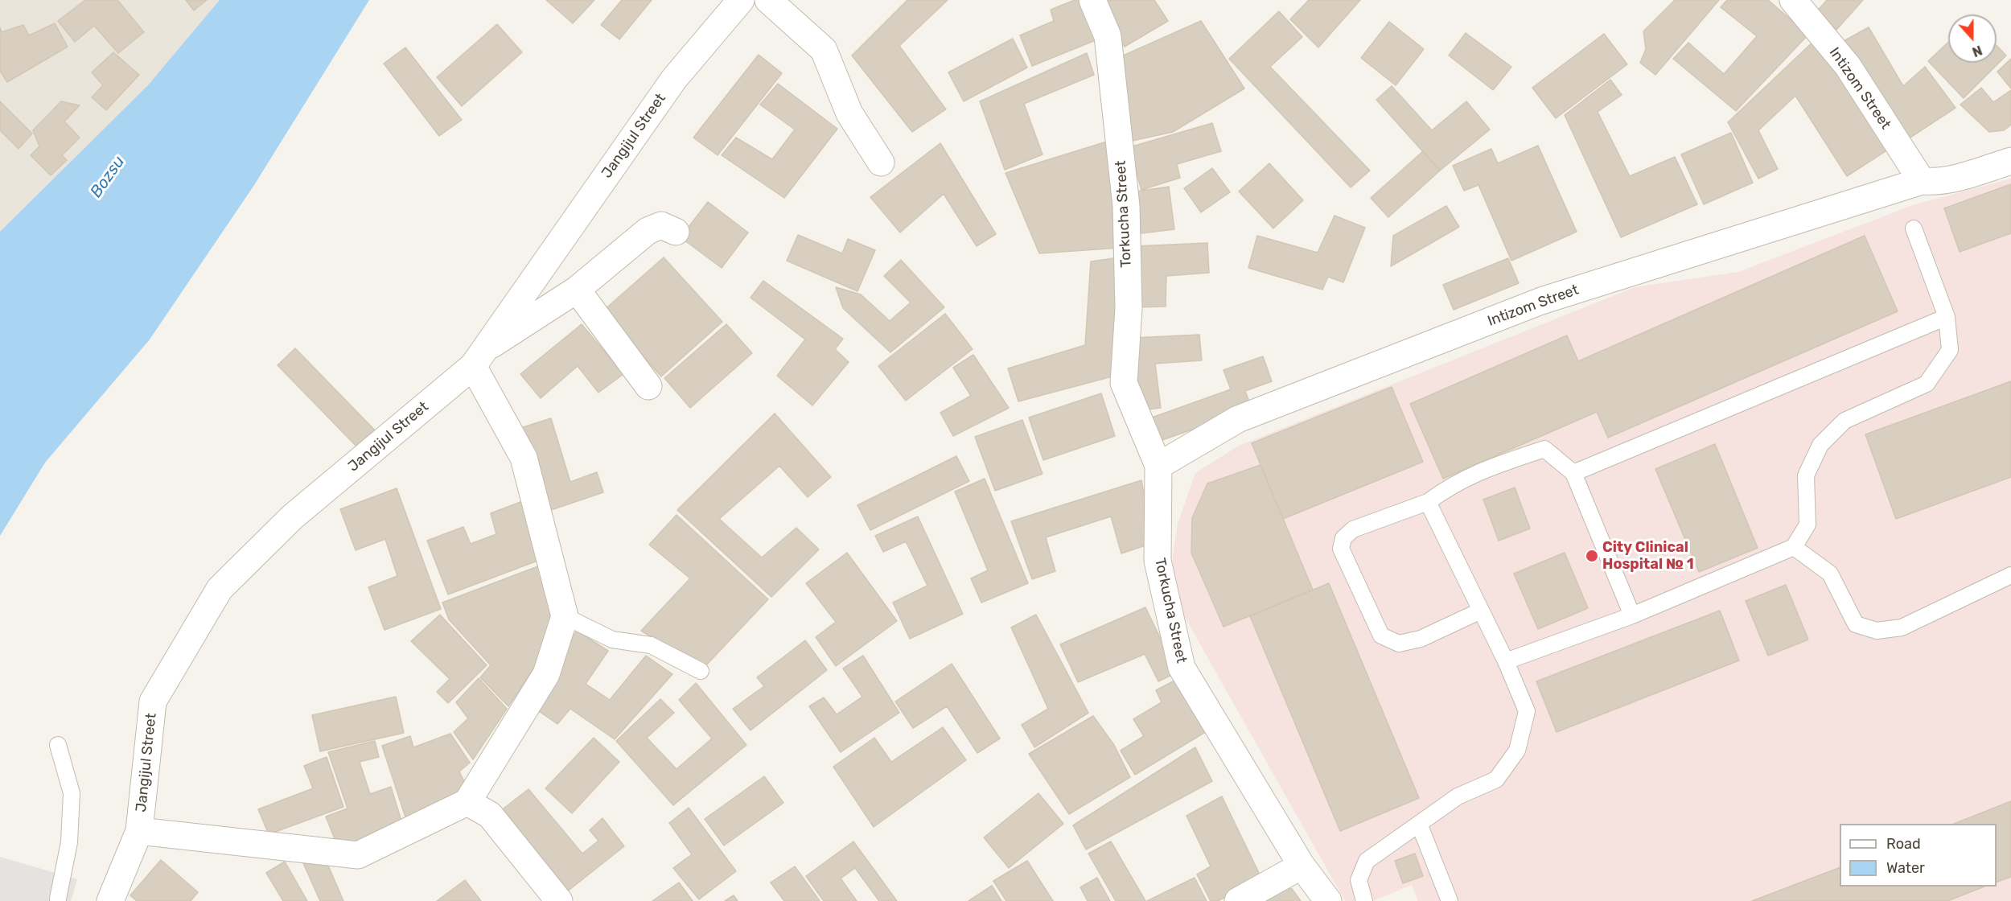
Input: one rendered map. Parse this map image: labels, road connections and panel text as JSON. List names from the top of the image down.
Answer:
{
  "streets": {
    "street": ["Intizom Street", "Jangijul Street", "Torkucha Street"]
  },
  "crossings": [
    ["Intizom Street", "Torkucha Street"]
  ],
  "water": ["Bozsu"],
  "places": ["City Clinical Hospital № 1"],
  "legend": ["Road", "Water"],
  "north": "bottom"
}
